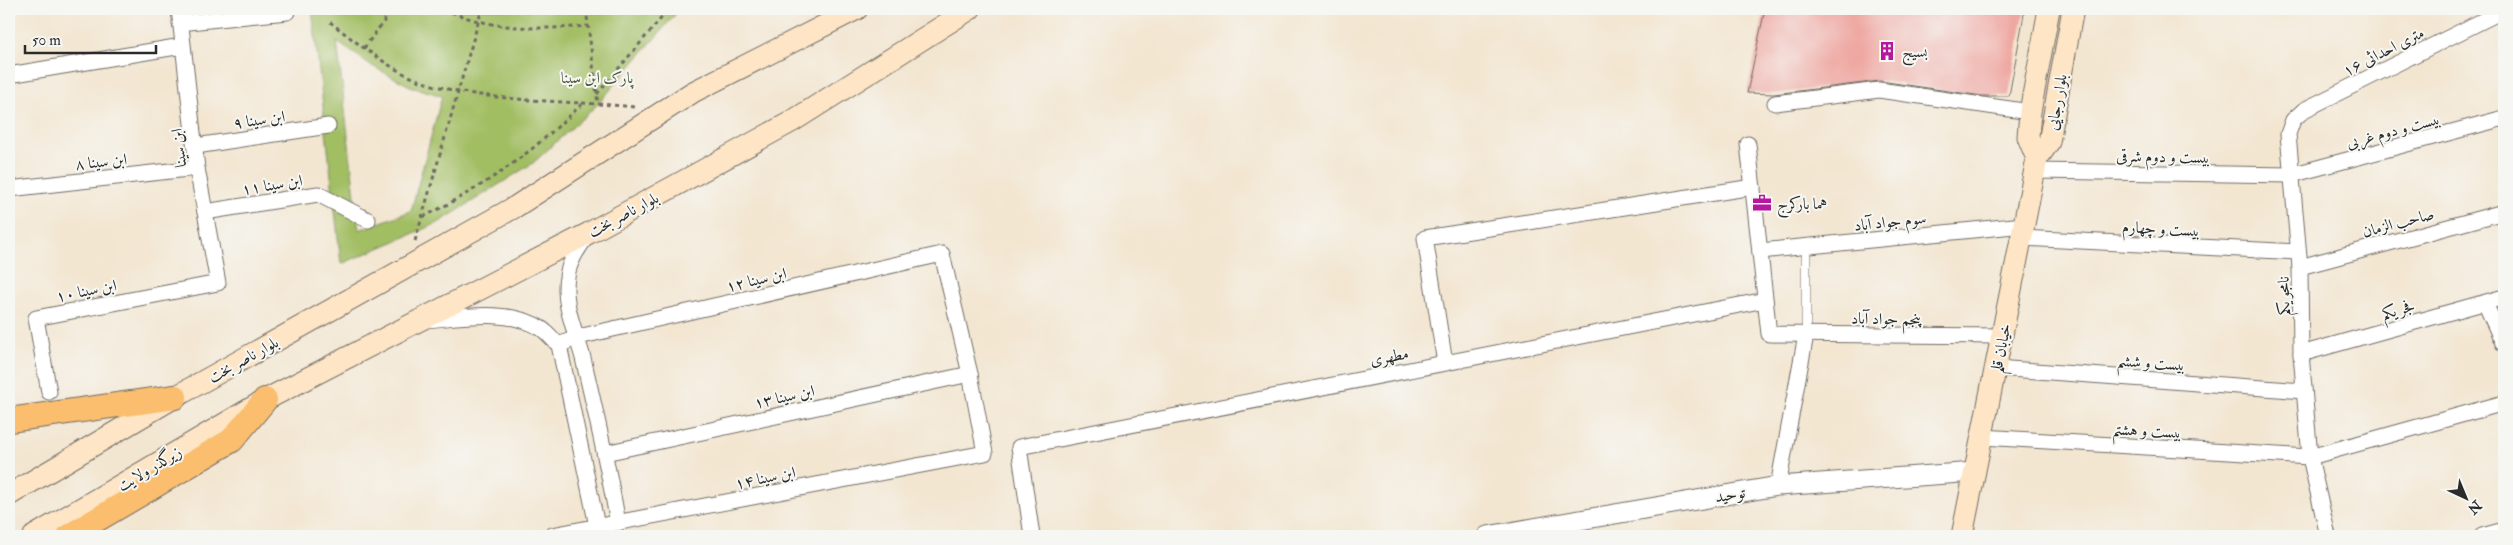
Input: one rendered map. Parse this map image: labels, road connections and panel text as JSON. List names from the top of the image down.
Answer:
{
  "streets": {
    "main road": [
      "بلوار رجایی",
      "بلوار ناصر بخت",
      "خیابان قلم",
      "زیرگذر ولایت"
    ],
    "street": [
      "۱۶ متری احداثی",
      "ابن سینا ۹",
      "بیست و دوم غربی",
      "ابن سینا",
      "بیست و دوم شرقی",
      "ابن سینا ۸",
      "ابن سینا ۱۱",
      "سوم جواد آباد",
      "صاحب الزمان",
      "بیست و چهارم",
      "ابن سینا ۱۲",
      "ابن سینا ۱۰",
      "نامجو یکم",
      "فجر یکم",
      "پنجم جواد آباد",
      "مطهری",
      "بیست و ششم",
      "ابن سینا ۱۳",
      "بیست و هشتم",
      "ابن سینا ۱۴",
      "توحید"
    ]
  },
  "crossings": [
    ["۱۶ متری احداثی", "نامجو یکم"],
    ["بلوار رجایی", "بیست و دوم شرقی"],
    ["بلوار رجایی", "خیابان قلم"],
    ["ابن سینا ۹", "ابن سینا"],
    ["بیست و دوم غربی", "بیست و دوم شرقی"],
    ["بیست و دوم غربی", "نامجو یکم"],
    ["ابن سینا", "ابن سینا ۸"],
    ["ابن سینا", "ابن سینا ۱۱"],
    ["ابن سینا", "ابن سینا ۱۰"],
    ["بیست و دوم شرقی", "نامجو یکم"],
    ["بیست و دوم شرقی", "خیابان قلم"],
    ["بلوار ناصر بخت", "زیرگذر ولایت"],
    ["سوم جواد آباد", "بیست و چهارم"],
    ["سوم جواد آباد", "خیابان قلم"],
    ["صاحب الزمان", "بیست و چهارم"],
    ["صاحب الزمان", "نامجو یکم"],
    ["بیست و چهارم", "نامجو یکم"],
    ["بیست و چهارم", "خیابان قلم"],
    ["ابن سینا ۱۲", "ابن سینا ۱۳"],
    ["ابن سینا ۱۲", "ابن سینا ۱۴"],
    ["نامجو یکم", "فجر یکم"],
    ["نامجو یکم", "بیست و ششم"],
    ["نامجو یکم", "بیست و هشتم"],
    ["پنجم جواد آباد", "خیابان قلم"],
    ["پنجم جواد آباد", "مطهری"],
    ["خیابان قلم", "بیست و ششم"],
    ["خیابان قلم", "بیست و هشتم"],
    ["خیابان قلم", "توحید"],
    ["ابن سینا ۱۳", "ابن سینا ۱۴"]
  ],
  "parks": ["پارک ابن سینا"],
  "places": {
    "building": ["بسیج"],
    "office": ["هما بارکرج"]
  },
  "scale_bar": "50 m",
  "north": "bottom right"
}
